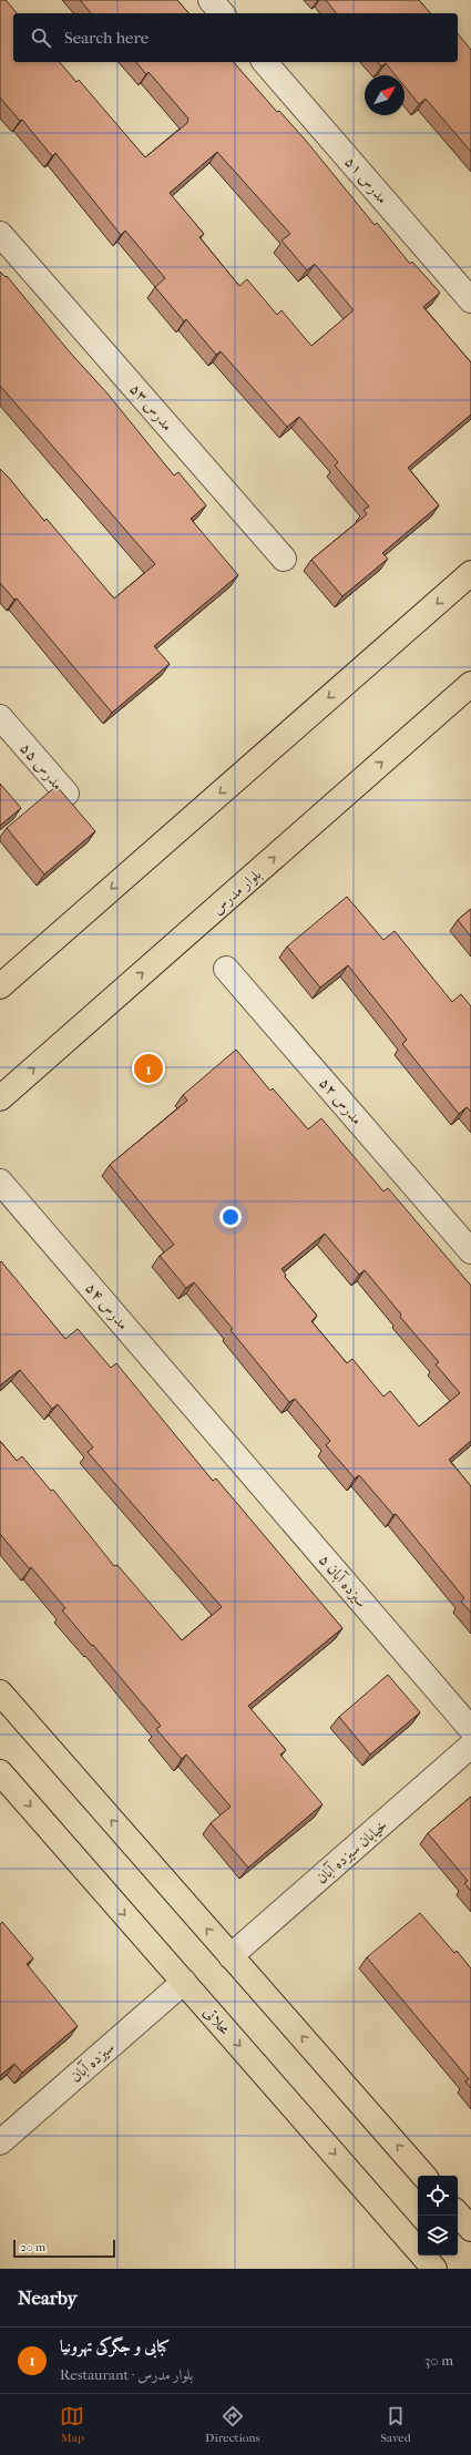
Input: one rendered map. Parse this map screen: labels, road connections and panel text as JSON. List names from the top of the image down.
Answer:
{
  "streets": {
    "main road": ["بلوار مدرس", "محلاتی"],
    "street": [
      "مدرس ۵۱",
      "مدرس ۵۳",
      "مدرس ۵۵",
      "مدرس ۵۲",
      "مدرس ۵۴",
      "سیزده آبان ۵",
      "خیابان سیزده آبان",
      "سیزده آبان"
    ]
  },
  "crossings": [
    ["مدرس ۵۴", "سیزده آبان ۵"],
    ["محلاتی", "سیزده آبان"]
  ],
  "scale_bar": "20 m",
  "north": "top right",
  "page": {
    "search": "Search here",
    "pins": "1",
    "scale": "20 m",
    "heading": "Nearby",
    "list": [
      {
        "mark": "1",
        "name": "کبابی و جگرکی تهرونیا",
        "note": "Restaurant · بلوار مدرس",
        "value": "30 m"
      }
    ],
    "nav": ["Map", "Directions", "Saved"]
  }
}
